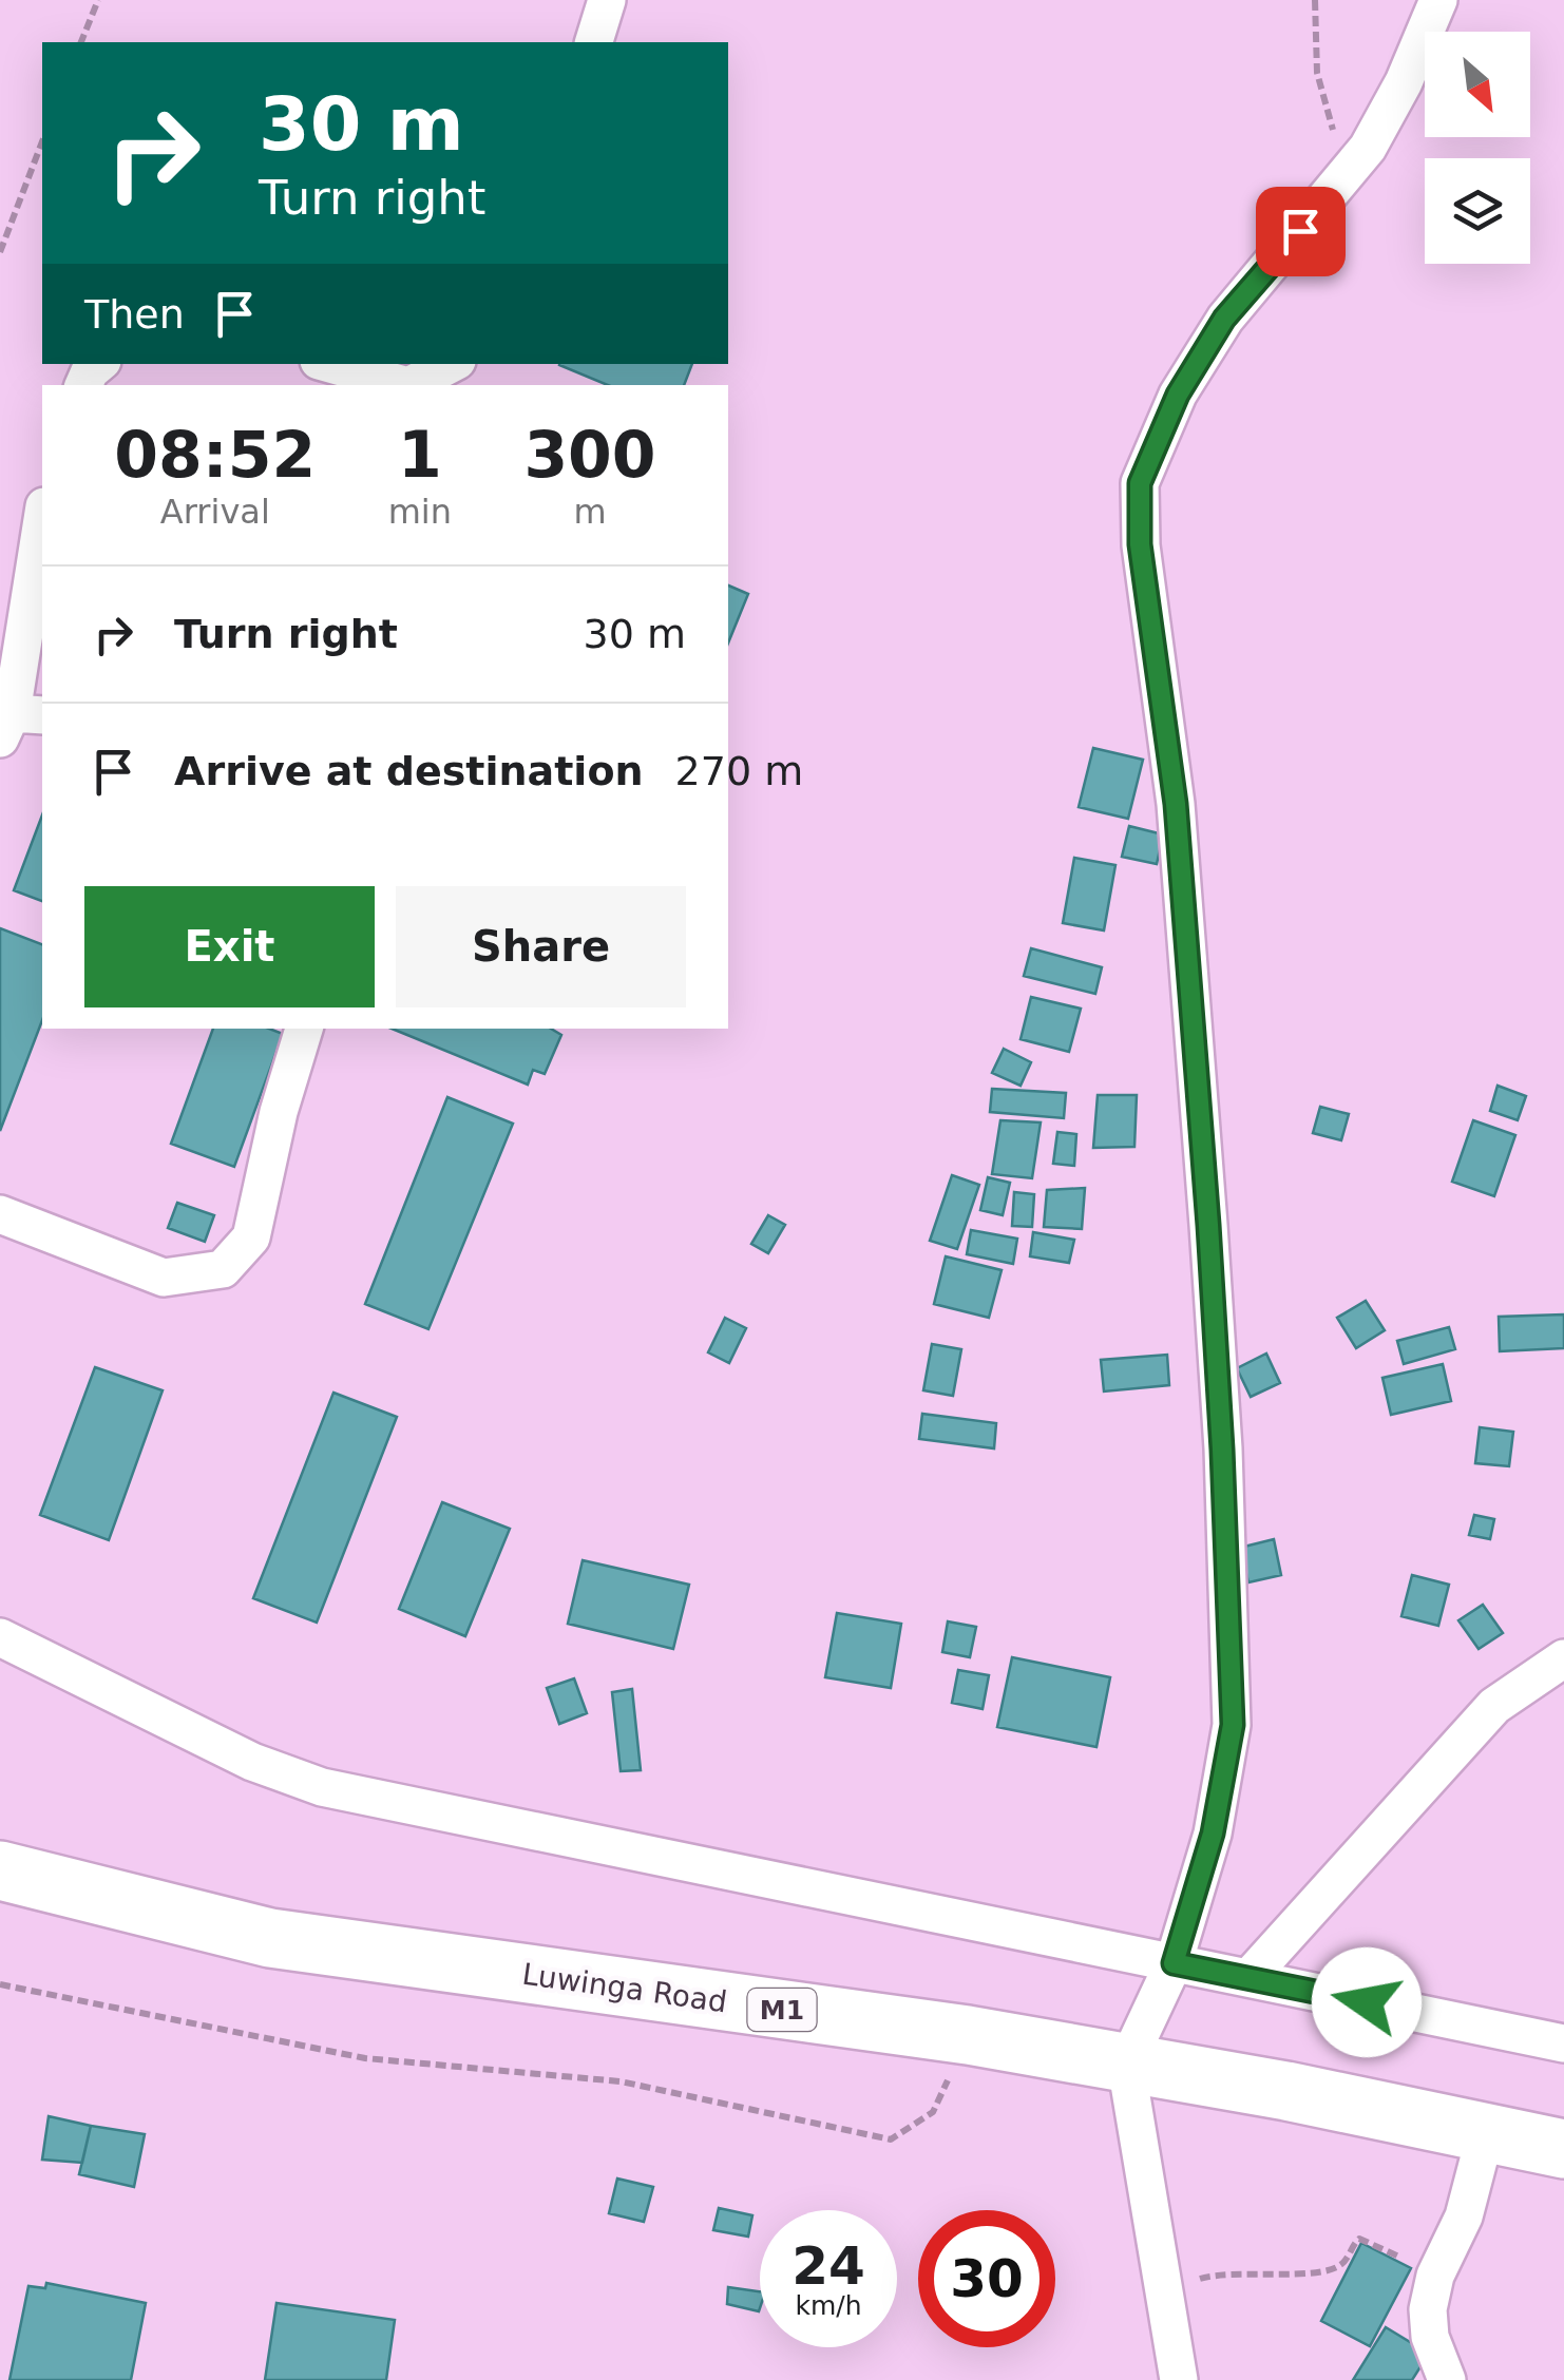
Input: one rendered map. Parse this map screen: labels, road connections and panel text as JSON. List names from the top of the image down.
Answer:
{
  "streets": {
    "highway": ["Luwinga Road", "M1"]
  },
  "north": "bottom right",
  "page": {
    "turn": ["30 m", "Turn right"],
    "then": "Then",
    "eta": [
      "08:52",
      "Arrival",
      "1",
      "min",
      "300",
      "m"
    ],
    "list": [
      {
        "name": "Turn right",
        "value": "30 m"
      },
      {
        "name": "Arrive at destination",
        "value": "270 m"
      }
    ],
    "buttons": ["Exit", "Share"],
    "speed": "24 km/h",
    "limit": "30"
  }
}
